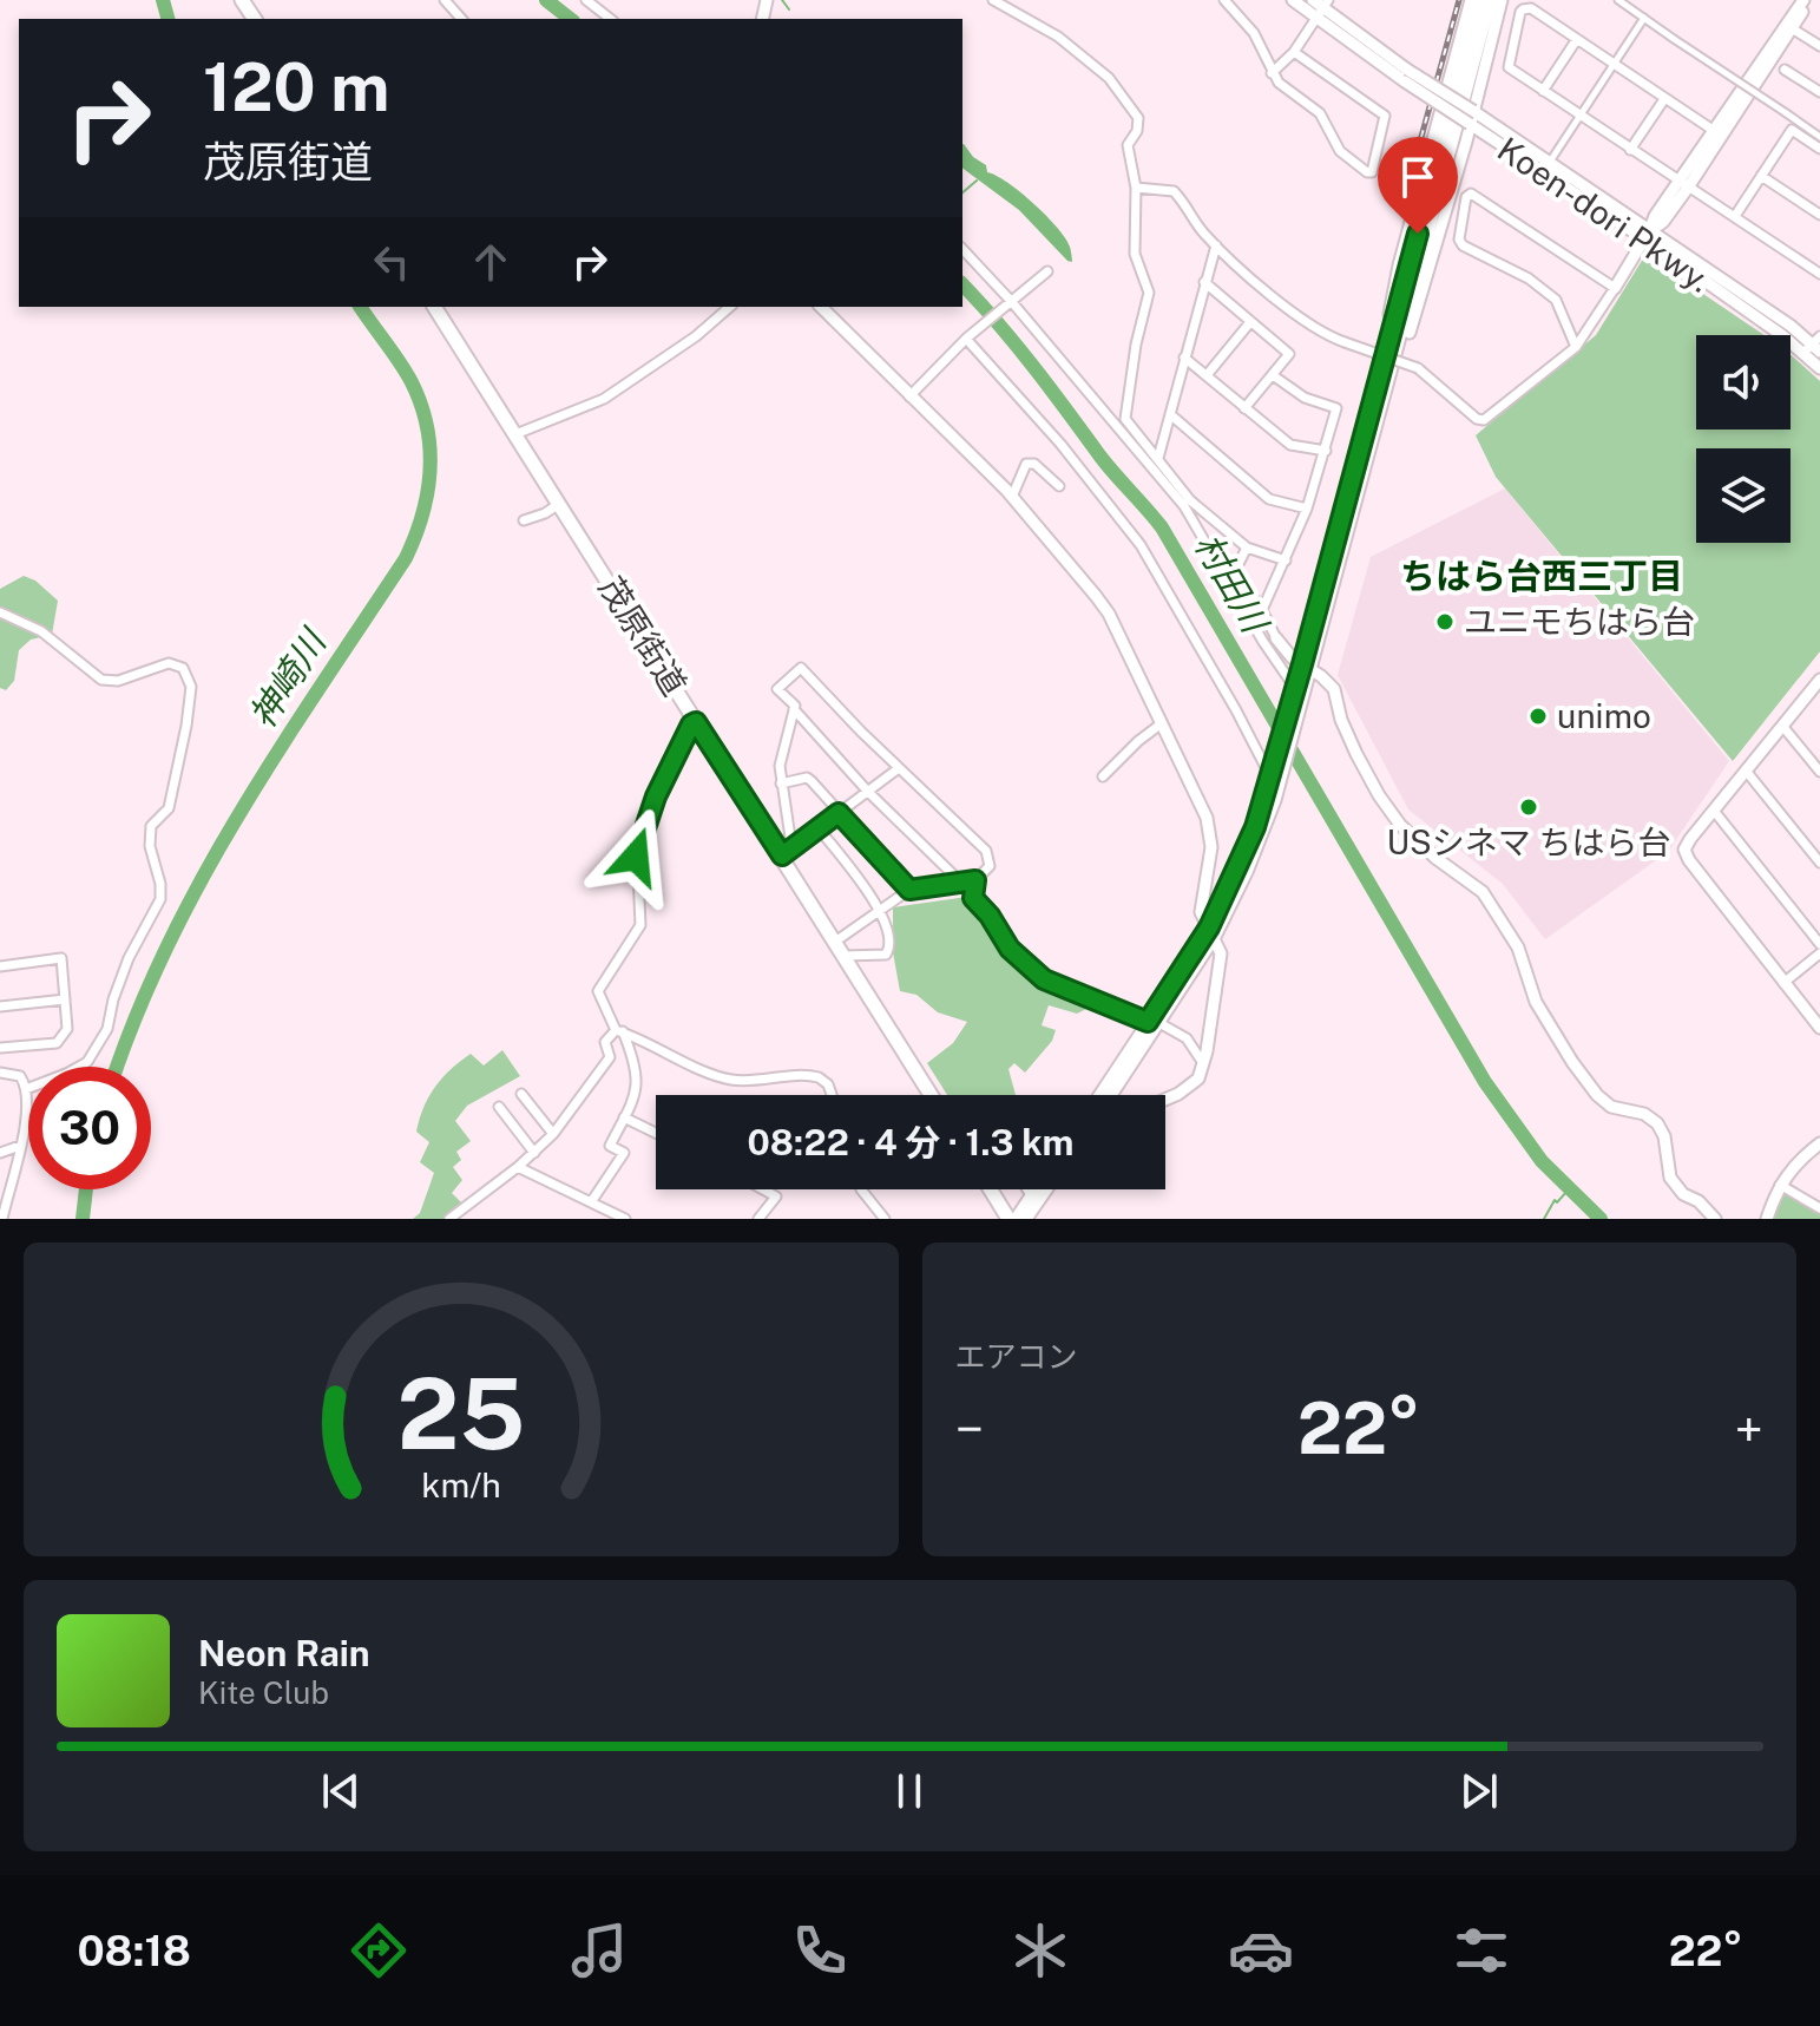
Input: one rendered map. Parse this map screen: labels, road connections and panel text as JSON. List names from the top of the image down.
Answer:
{
  "streets": {
    "main road": ["茂原街道"],
    "street": ["Koen-dori Pkwy."]
  },
  "districts": ["ちはら台西三丁目"],
  "water": ["村田川", "神崎川"],
  "places": ["ユニモちはら台", "unimo", "USシネマ ちはら台"],
  "page": {
    "turn": ["120 m", "茂原街道"],
    "limit": "30",
    "trip": "08:22 · 4 分 · 1.3 km",
    "tile": "エアコン",
    "heat": ["−", "22°", "+"],
    "song": ["Neon Rain", "Kite Club"],
    "tabs": ["08:18", "22°"],
    "gauge": ["25", "km/h"]
  }
}
